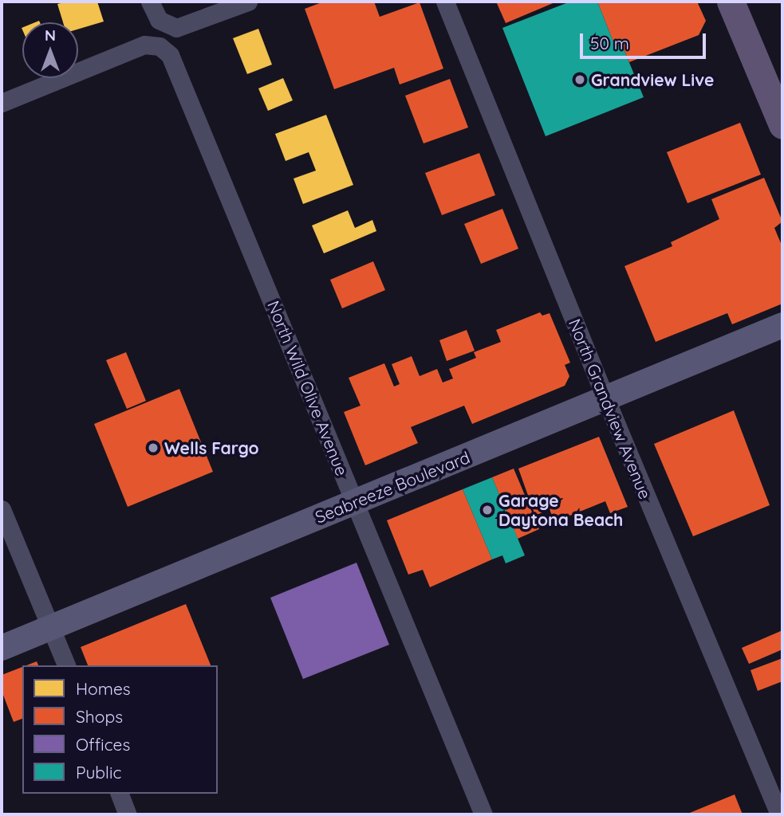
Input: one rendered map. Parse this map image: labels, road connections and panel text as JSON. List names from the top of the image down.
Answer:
{
  "streets": {
    "main road": ["Seabreeze Boulevard"],
    "street": ["North Wild Olive Avenue", "North Grandview Avenue"]
  },
  "crossings": [
    ["North Wild Olive Avenue", "Seabreeze Boulevard"],
    ["North Grandview Avenue", "Seabreeze Boulevard"]
  ],
  "places": ["Grandview Live", "Wells Fargo", "Garage Daytona Beach"],
  "legend": [
    "Homes",
    "Shops",
    "Offices",
    "Public"
  ],
  "scale_bar": "50 m",
  "north": "top"
}
